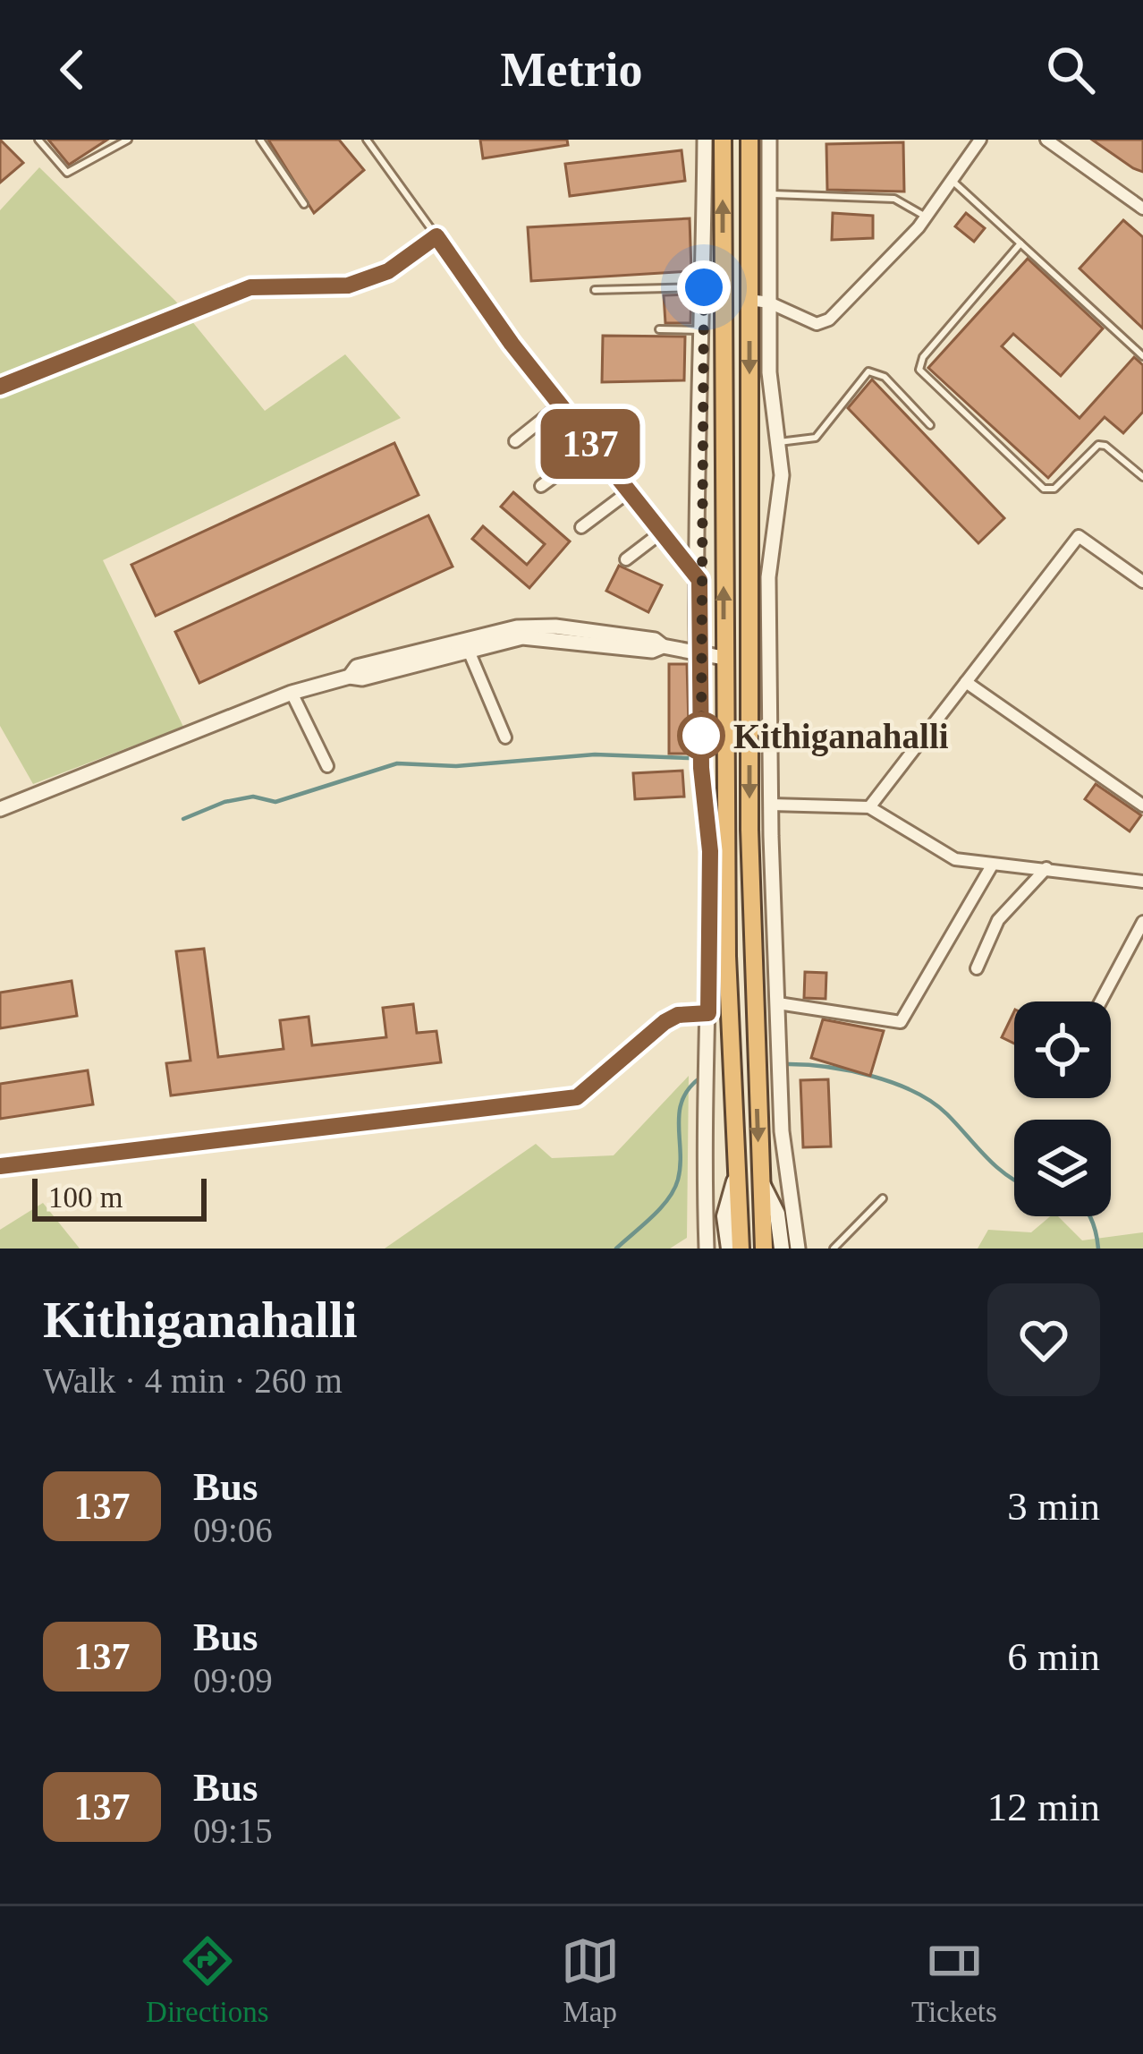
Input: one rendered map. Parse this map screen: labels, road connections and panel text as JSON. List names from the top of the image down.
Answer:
{
  "places": ["Kithiganahalli"],
  "lines": ["bus line 137"],
  "scale_bar": "100 m",
  "page": {
    "header": "Metrio",
    "on_map": "137",
    "scale": "100 m",
    "heading": ["Kithiganahalli", "Walk · 4 min · 260 m"],
    "list": [
      {
        "mark": "137",
        "name": "Bus",
        "note": "09:06",
        "value": "3 min"
      },
      {
        "mark": "137",
        "name": "Bus",
        "note": "09:09",
        "value": "6 min"
      },
      {
        "mark": "137",
        "name": "Bus",
        "note": "09:15",
        "value": "12 min"
      }
    ],
    "tabs": ["Directions", "Map", "Tickets"]
  }
}
